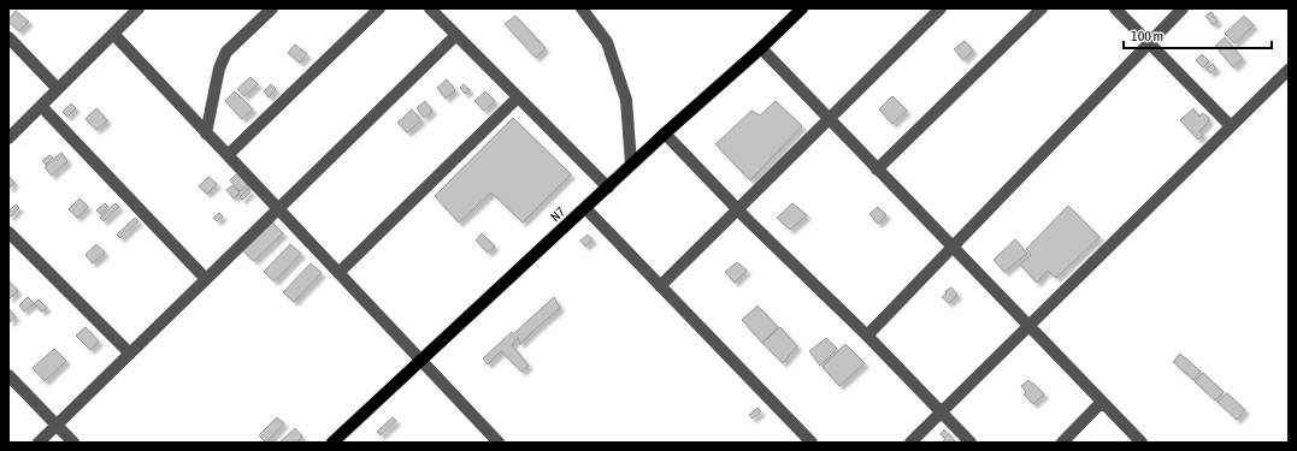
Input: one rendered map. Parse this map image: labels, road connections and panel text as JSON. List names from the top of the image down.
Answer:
{
  "streets": {
    "main road": ["N7"]
  },
  "scale_bar": "100 m"
}
